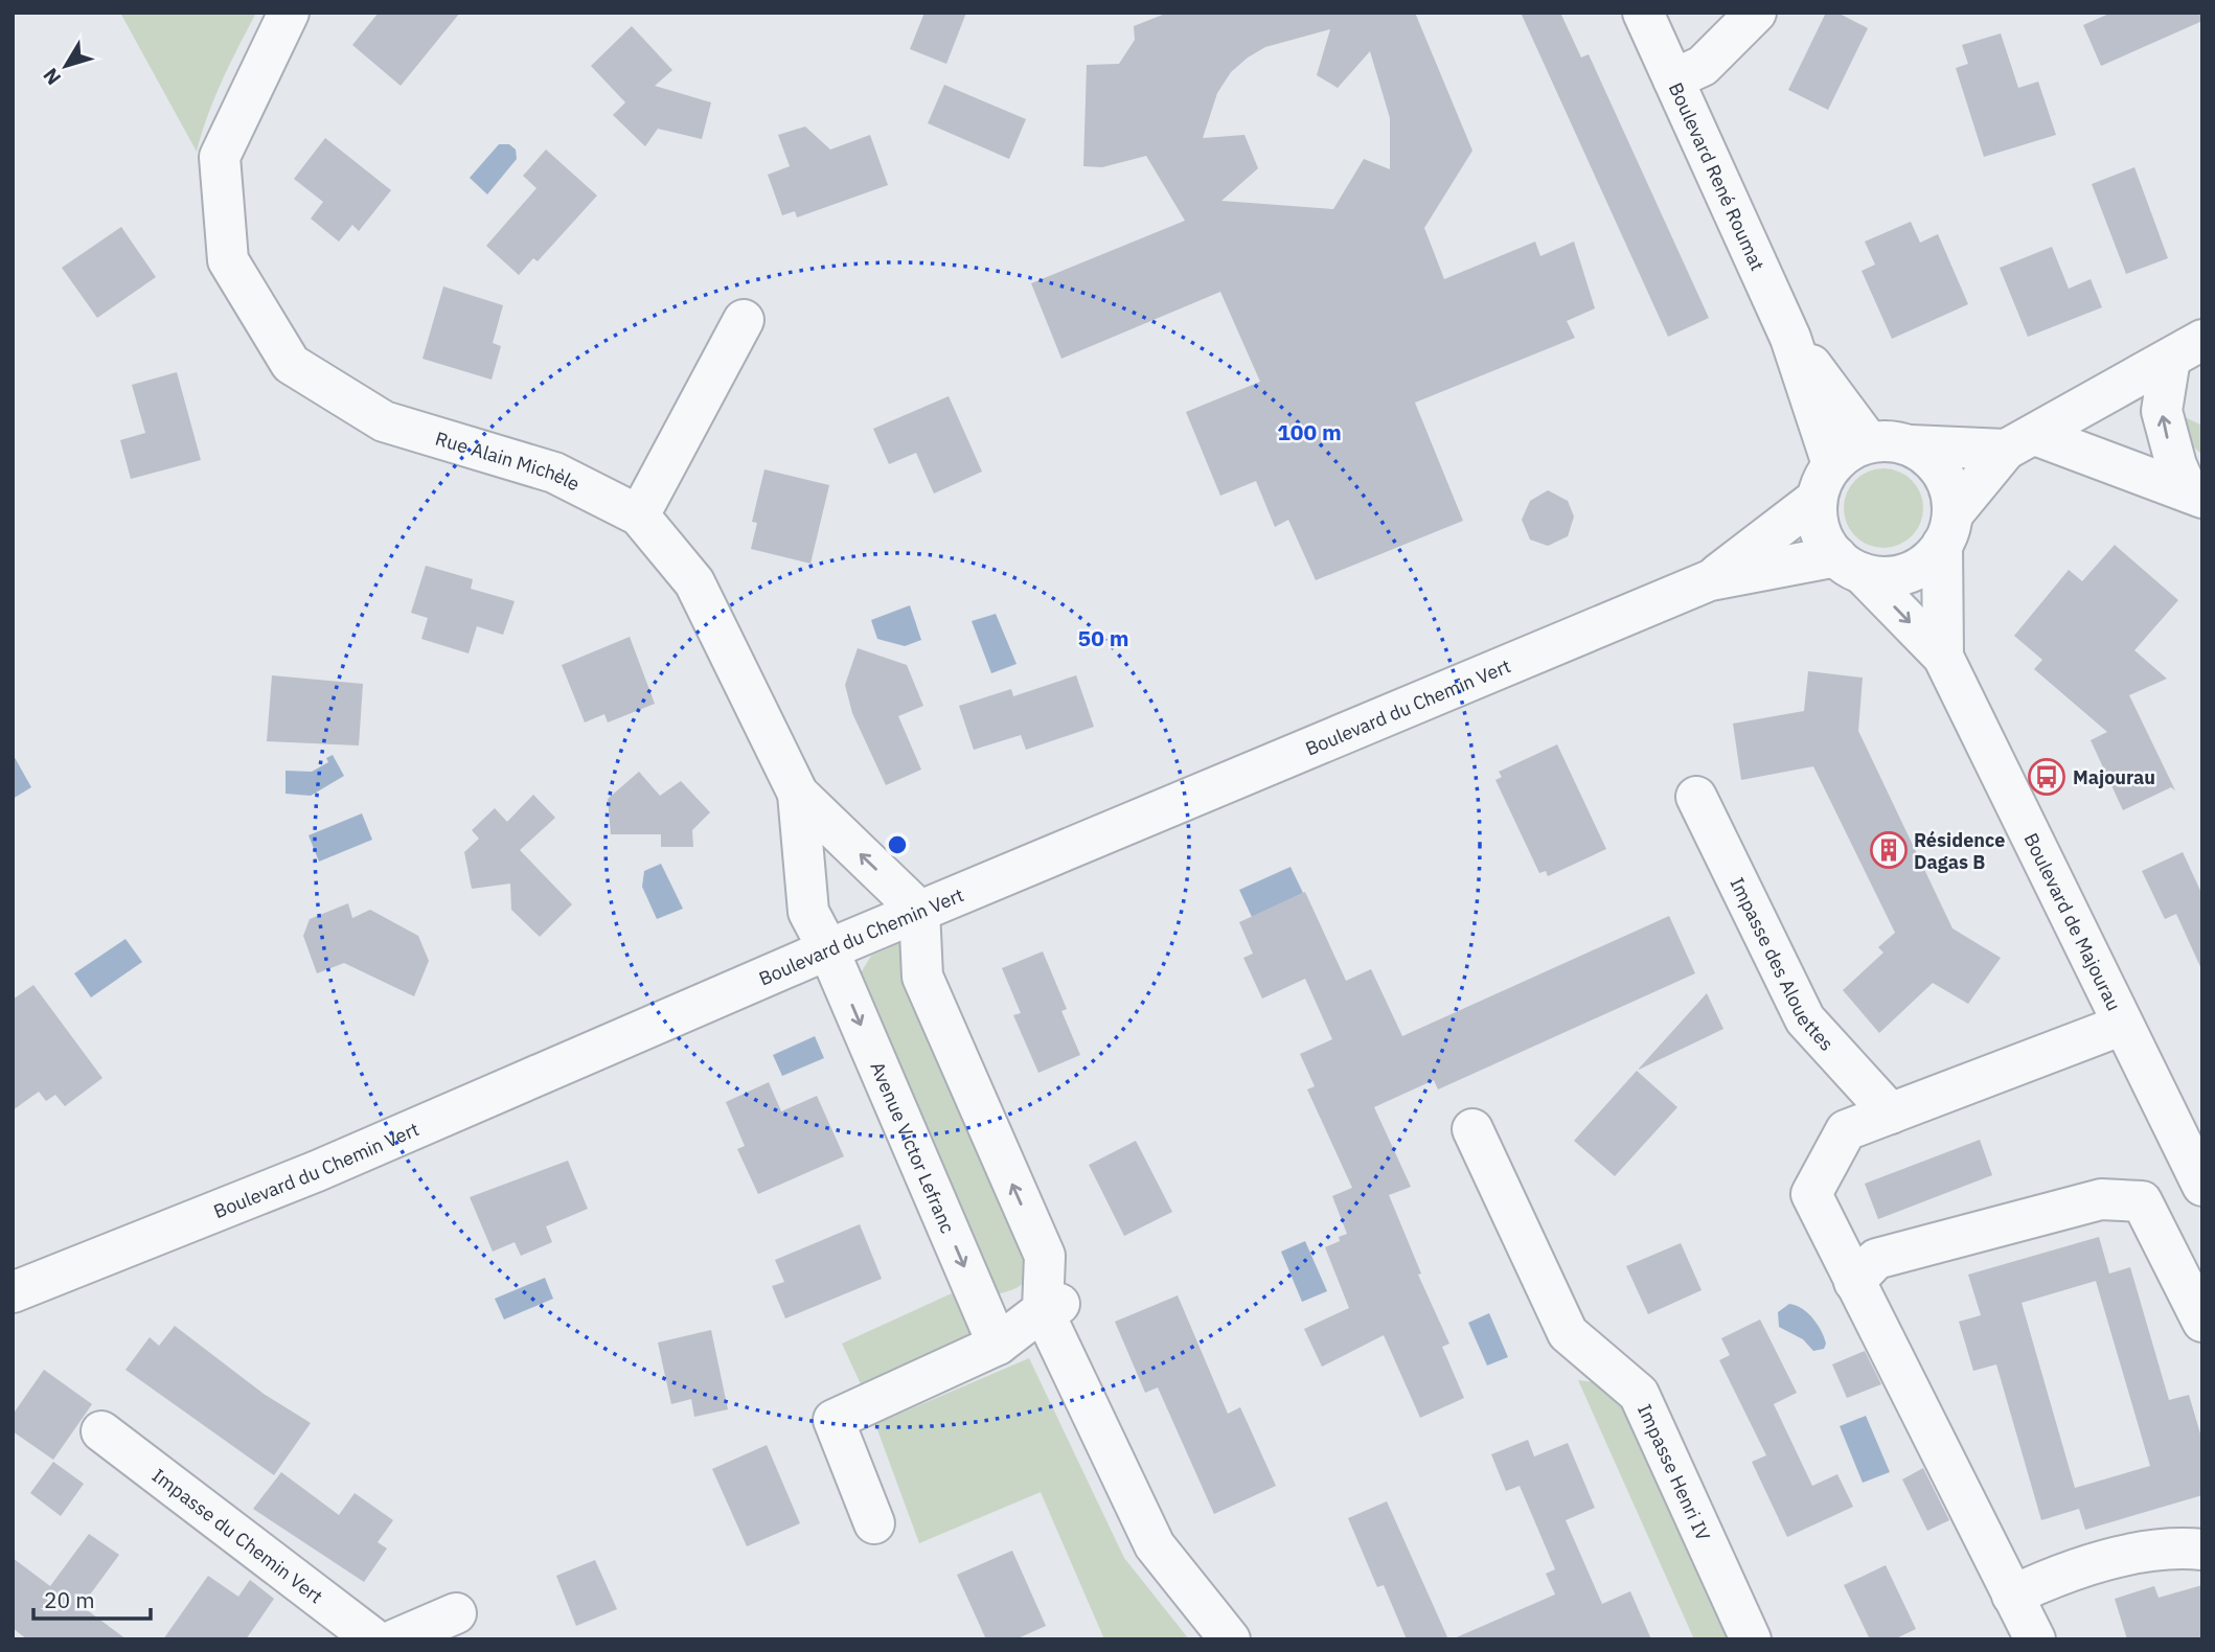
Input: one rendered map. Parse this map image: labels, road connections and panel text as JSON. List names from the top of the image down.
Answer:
{
  "streets": {
    "street": [
      "Boulevard René Roumat",
      "Rue Alain Michèle",
      "Boulevard du Chemin Vert",
      "Boulevard de Majourau",
      "Impasse des Alouettes",
      "Avenue Victor Lefranc",
      "Impasse Henri IV",
      "Impasse du Chemin Vert"
    ]
  },
  "crossings": [
    ["Boulevard René Roumat", "Boulevard du Chemin Vert"],
    ["Boulevard René Roumat", "Boulevard de Majourau"],
    ["Rue Alain Michèle", "Boulevard du Chemin Vert"],
    ["Rue Alain Michèle", "Avenue Victor Lefranc"],
    ["Boulevard du Chemin Vert", "Boulevard de Majourau"],
    ["Boulevard du Chemin Vert", "Avenue Victor Lefranc"]
  ],
  "places": {
    "bus stop": ["Majourau"],
    "building": ["Résidence Dagas B"]
  },
  "scale_bar": "20 m",
  "north": "bottom left",
  "rings": ["100 m", "50 m"]
}
